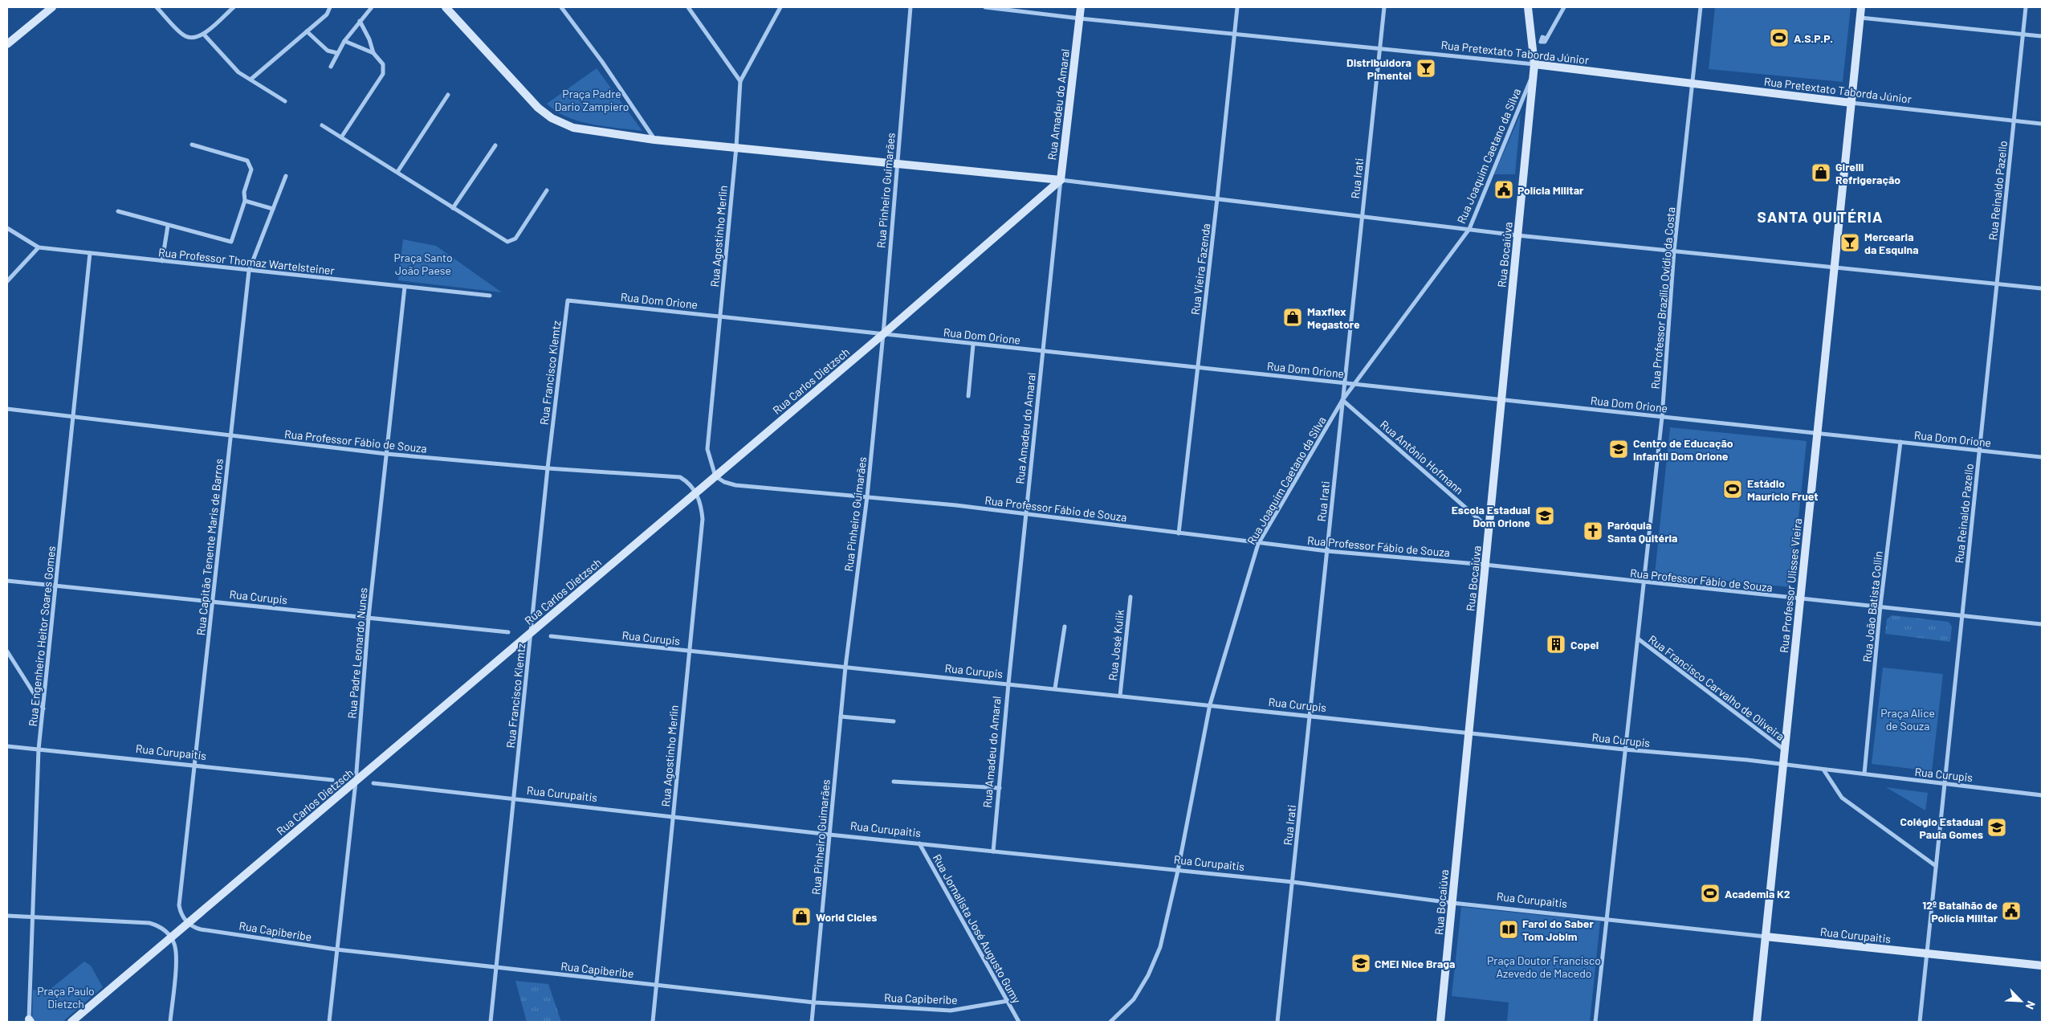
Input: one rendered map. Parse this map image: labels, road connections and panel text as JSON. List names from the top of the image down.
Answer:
{
  "streets": {
    "street": [
      "Rua Pretextato Taborda Júnior",
      "Rua Amadeu do Amaral",
      "Rua Joaquim Caetano da Silva",
      "Rua Irati",
      "Rua Pinheiro Guimarães",
      "Rua Reinaldo Pazello",
      "Rua Agostinho Merlin",
      "Rua Bocaiúva",
      "Rua Professor Thomaz Wartelsteiner",
      "Rua Vieira Fazenda",
      "Rua Professor Brazílio Ovídio da Costa",
      "Rua Dom Orione",
      "Rua Francisco Klemtz",
      "Rua Carlos Dietzsch",
      "Rua Professor Fábio de Souza",
      "Rua Antônio Hofmann",
      "Rua Capitão Tenente Maris de Barros",
      "Rua Professor Ulisses Vieira",
      "Rua Curupis",
      "Rua João Batista Collin",
      "Rua Engenheiro Heitor Soares Gomes",
      "Rua José Kulik",
      "Rua Padre Leonardo Nunes",
      "Rua Francisco Carvalho de Oliveira",
      "Rua Curupaitis",
      "Rua Jornalista José Augusto Gumy",
      "Rua Capiberibe"
    ]
  },
  "crossings": [
    ["Rua Pretextato Taborda Júnior", "Rua Amadeu do Amaral"],
    ["Rua Pretextato Taborda Júnior", "Rua Joaquim Caetano da Silva"],
    ["Rua Pretextato Taborda Júnior", "Rua Irati"],
    ["Rua Pretextato Taborda Júnior", "Rua Reinaldo Pazello"],
    ["Rua Pretextato Taborda Júnior", "Rua Bocaiúva"],
    ["Rua Pretextato Taborda Júnior", "Rua Vieira Fazenda"],
    ["Rua Pretextato Taborda Júnior", "Rua Professor Brazílio Ovídio da Costa"],
    ["Rua Pretextato Taborda Júnior", "Rua Professor Ulisses Vieira"],
    ["Rua Amadeu do Amaral", "Rua Dom Orione"],
    ["Rua Amadeu do Amaral", "Rua Carlos Dietzsch"],
    ["Rua Amadeu do Amaral", "Rua Professor Fábio de Souza"],
    ["Rua Amadeu do Amaral", "Rua Curupis"],
    ["Rua Amadeu do Amaral", "Rua Curupaitis"],
    ["Rua Joaquim Caetano da Silva", "Rua Irati"],
    ["Rua Joaquim Caetano da Silva", "Rua Bocaiúva"],
    ["Rua Joaquim Caetano da Silva", "Rua Dom Orione"],
    ["Rua Joaquim Caetano da Silva", "Rua Professor Fábio de Souza"],
    ["Rua Joaquim Caetano da Silva", "Rua Antônio Hofmann"],
    ["Rua Joaquim Caetano da Silva", "Rua Curupis"],
    ["Rua Joaquim Caetano da Silva", "Rua Curupaitis"],
    ["Rua Irati", "Rua Dom Orione"],
    ["Rua Irati", "Rua Professor Fábio de Souza"],
    ["Rua Irati", "Rua Antônio Hofmann"],
    ["Rua Irati", "Rua Curupis"],
    ["Rua Irati", "Rua Curupaitis"],
    ["Rua Pinheiro Guimarães", "Rua Dom Orione"],
    ["Rua Pinheiro Guimarães", "Rua Carlos Dietzsch"],
    ["Rua Pinheiro Guimarães", "Rua Professor Fábio de Souza"],
    ["Rua Pinheiro Guimarães", "Rua Curupis"],
    ["Rua Pinheiro Guimarães", "Rua Curupaitis"],
    ["Rua Pinheiro Guimarães", "Rua Capiberibe"],
    ["Rua Reinaldo Pazello", "Rua Dom Orione"],
    ["Rua Reinaldo Pazello", "Rua Professor Fábio de Souza"],
    ["Rua Reinaldo Pazello", "Rua Curupis"],
    ["Rua Reinaldo Pazello", "Rua Curupaitis"],
    ["Rua Agostinho Merlin", "Rua Dom Orione"],
    ["Rua Agostinho Merlin", "Rua Carlos Dietzsch"],
    ["Rua Agostinho Merlin", "Rua Professor Fábio de Souza"],
    ["Rua Agostinho Merlin", "Rua Curupis"],
    ["Rua Agostinho Merlin", "Rua Curupaitis"],
    ["Rua Agostinho Merlin", "Rua Capiberibe"],
    ["Rua Bocaiúva", "Rua Dom Orione"],
    ["Rua Bocaiúva", "Rua Professor Fábio de Souza"],
    ["Rua Bocaiúva", "Rua Antônio Hofmann"],
    ["Rua Bocaiúva", "Rua Curupis"],
    ["Rua Bocaiúva", "Rua Curupaitis"],
    ["Rua Professor Thomaz Wartelsteiner", "Rua Capitão Tenente Maris de Barros"],
    ["Rua Professor Thomaz Wartelsteiner", "Rua Engenheiro Heitor Soares Gomes"],
    ["Rua Professor Thomaz Wartelsteiner", "Rua Padre Leonardo Nunes"],
    ["Rua Vieira Fazenda", "Rua Dom Orione"],
    ["Rua Vieira Fazenda", "Rua Professor Fábio de Souza"],
    ["Rua Professor Brazílio Ovídio da Costa", "Rua Dom Orione"],
    ["Rua Professor Brazílio Ovídio da Costa", "Rua Professor Fábio de Souza"],
    ["Rua Professor Brazílio Ovídio da Costa", "Rua Curupis"],
    ["Rua Professor Brazílio Ovídio da Costa", "Rua Francisco Carvalho de Oliveira"],
    ["Rua Professor Brazílio Ovídio da Costa", "Rua Curupaitis"],
    ["Rua Dom Orione", "Rua Francisco Klemtz"],
    ["Rua Dom Orione", "Rua Carlos Dietzsch"],
    ["Rua Dom Orione", "Rua Professor Ulisses Vieira"],
    ["Rua Dom Orione", "Rua João Batista Collin"],
    ["Rua Francisco Klemtz", "Rua Carlos Dietzsch"],
    ["Rua Francisco Klemtz", "Rua Professor Fábio de Souza"],
    ["Rua Francisco Klemtz", "Rua Curupaitis"],
    ["Rua Francisco Klemtz", "Rua Capiberibe"],
    ["Rua Carlos Dietzsch", "Rua Professor Fábio de Souza"],
    ["Rua Carlos Dietzsch", "Rua Capitão Tenente Maris de Barros"],
    ["Rua Carlos Dietzsch", "Rua Padre Leonardo Nunes"],
    ["Rua Carlos Dietzsch", "Rua Capiberibe"],
    ["Rua Professor Fábio de Souza", "Rua Capitão Tenente Maris de Barros"],
    ["Rua Professor Fábio de Souza", "Rua Professor Ulisses Vieira"],
    ["Rua Professor Fábio de Souza", "Rua João Batista Collin"],
    ["Rua Professor Fábio de Souza", "Rua Engenheiro Heitor Soares Gomes"],
    ["Rua Professor Fábio de Souza", "Rua Padre Leonardo Nunes"],
    ["Rua Capitão Tenente Maris de Barros", "Rua Curupis"],
    ["Rua Capitão Tenente Maris de Barros", "Rua Curupaitis"],
    ["Rua Capitão Tenente Maris de Barros", "Rua Capiberibe"],
    ["Rua Professor Ulisses Vieira", "Rua Curupis"],
    ["Rua Professor Ulisses Vieira", "Rua Francisco Carvalho de Oliveira"],
    ["Rua Professor Ulisses Vieira", "Rua Curupaitis"],
    ["Rua Curupis", "Rua João Batista Collin"],
    ["Rua Curupis", "Rua Engenheiro Heitor Soares Gomes"],
    ["Rua Curupis", "Rua José Kulik"],
    ["Rua Curupis", "Rua Padre Leonardo Nunes"],
    ["Rua Engenheiro Heitor Soares Gomes", "Rua Curupaitis"],
    ["Rua Padre Leonardo Nunes", "Rua Capiberibe"],
    ["Rua Curupaitis", "Rua Jornalista José Augusto Gumy"],
    ["Rua Jornalista José Augusto Gumy", "Rua Capiberibe"]
  ],
  "districts": ["SANTA QUITÉRIA"],
  "parks": [
    "Praça Padre Dario Zampiero",
    "Praça Santo João Paese",
    "Praça Alice de Souza",
    "Praça Doutor Francisco Azevedo de Macedo",
    "Praça Paulo Dietzch"
  ],
  "places": {
    "sports": ["A.S.P.P.", "Estádio Maurício Fruet", "Academia K2"],
    "bar": ["Distribuidora Pimentel", "Mercearia da Esquina"],
    "shop": ["Girelli Refrigeração", "Maxflex Megastore", "World Cicles"],
    "public building": ["Polícia Militar", "12º Batalhão de Polícia Militar"],
    "school or university": [
      "Centro de Educação Infantil Dom Orione",
      "Escola Estadual Dom Orione",
      "Colégio Estadual Paula Gomes",
      "CMEI Nice Braga"
    ],
    "church": ["Paróquia Santa Quitéria"],
    "building": ["Copel"],
    "library": ["Farol do Saber Tom Jobim"]
  },
  "north": "bottom right"
}
